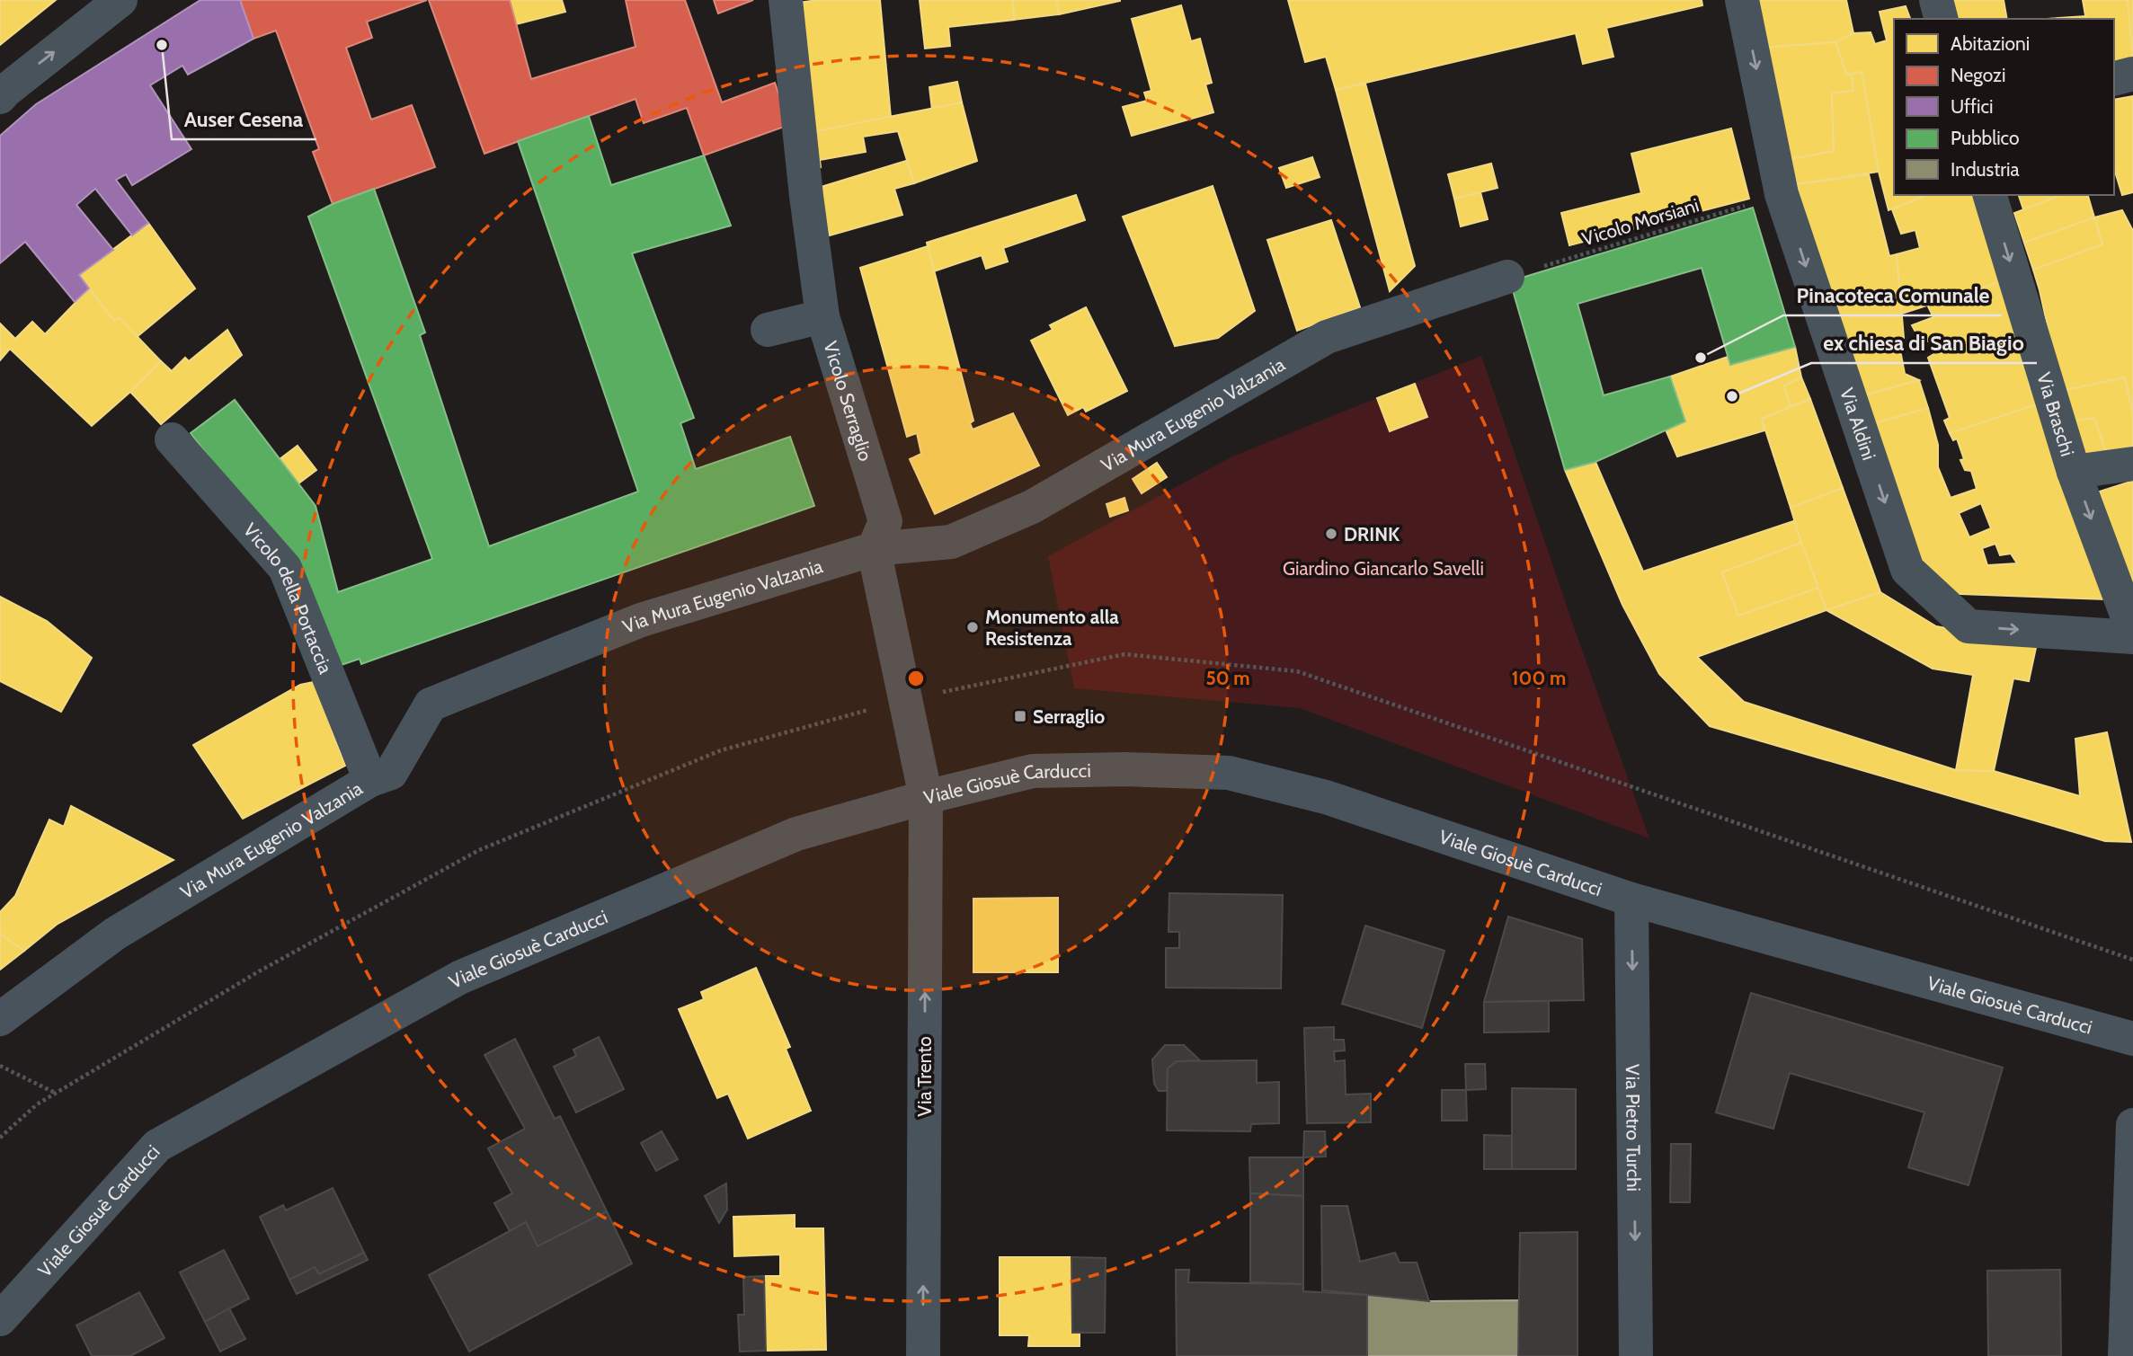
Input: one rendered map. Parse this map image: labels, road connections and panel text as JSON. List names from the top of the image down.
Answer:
{
  "streets": {
    "street": [
      "Vicolo Serraglio",
      "Via Mura Eugenio Valzania",
      "Via Braschi",
      "Via Aldini",
      "Vicolo della Portaccia",
      "Viale Giosuè Carducci",
      "Via Trento",
      "Via Pietro Turchi"
    ],
    "path": ["Vicolo Morsiani"]
  },
  "crossings": [
    ["Vicolo Morsiani", "Via Mura Eugenio Valzania"],
    ["Vicolo Morsiani", "Via Aldini"],
    ["Vicolo Serraglio", "Via Mura Eugenio Valzania"],
    ["Via Mura Eugenio Valzania", "Vicolo della Portaccia"],
    ["Viale Giosuè Carducci", "Via Trento"],
    ["Viale Giosuè Carducci", "Via Pietro Turchi"]
  ],
  "one_way": [
    "Via Braschi",
    "Via Aldini",
    "Via Trento",
    "Via Pietro Turchi"
  ],
  "parks": ["Giardino Giancarlo Savelli"],
  "places": {
    "other": [
      "Auser Cesena",
      "Pinacoteca Comunale",
      "ex chiesa di San Biagio",
      "DRINK",
      "Monumento alla Resistenza"
    ],
    "transit": ["Serraglio"]
  },
  "legend": [
    "Abitazioni",
    "Negozi",
    "Uffici",
    "Pubblico",
    "Industria"
  ],
  "rings": ["50 m", "100 m"]
}
